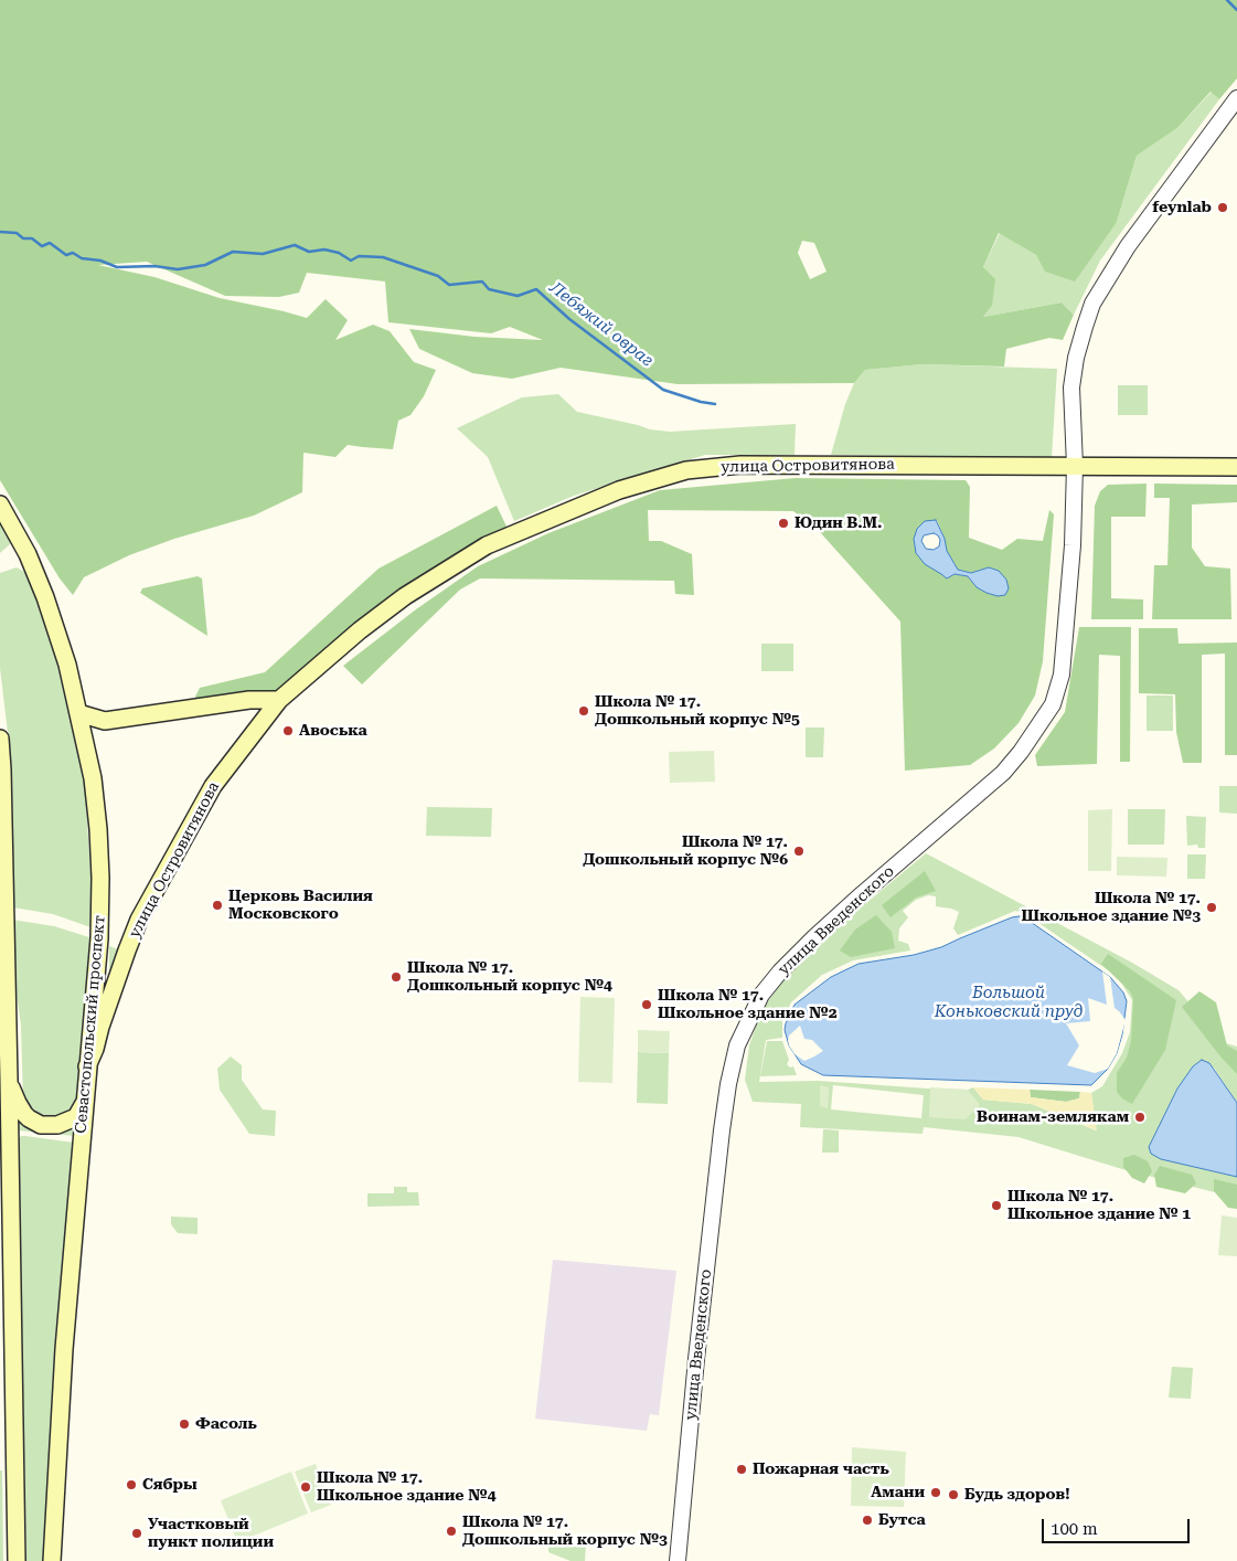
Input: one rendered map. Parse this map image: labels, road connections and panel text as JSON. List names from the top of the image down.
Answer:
{
  "streets": {
    "main road": ["улица Островитянова", "Севастопольский проспект"],
    "street": ["улица Введенского"]
  },
  "crossings": [
    ["улица Островитянова", "улица Введенского"],
    ["улица Островитянова", "Севастопольский проспект"]
  ],
  "water": ["Лебяжий овраг", "Большой Коньковский пруд"],
  "places": [
    "feynlab",
    "Юдин В.М.",
    "Школа № 17. Дошкольный корпус №5",
    "Авоська",
    "Школа № 17. Дошкольный корпус №6",
    "Церковь Василия Московского",
    "Школа № 17. Школьное здание №3",
    "Школа № 17. Дошкольный корпус №4",
    "Школа № 17. Школьное здание №2",
    "Воинам-землякам",
    "Школа № 17. Школьное здание № 1",
    "Фасоль",
    "Пожарная часть",
    "Сябры",
    "Школа № 17. Школьное здание №4",
    "Амани",
    "Будь здоров!",
    "Бутса",
    "Школа № 17. Дошкольный корпус №3",
    "Участковый пункт полиции"
  ],
  "scale_bar": "100 m"
}
